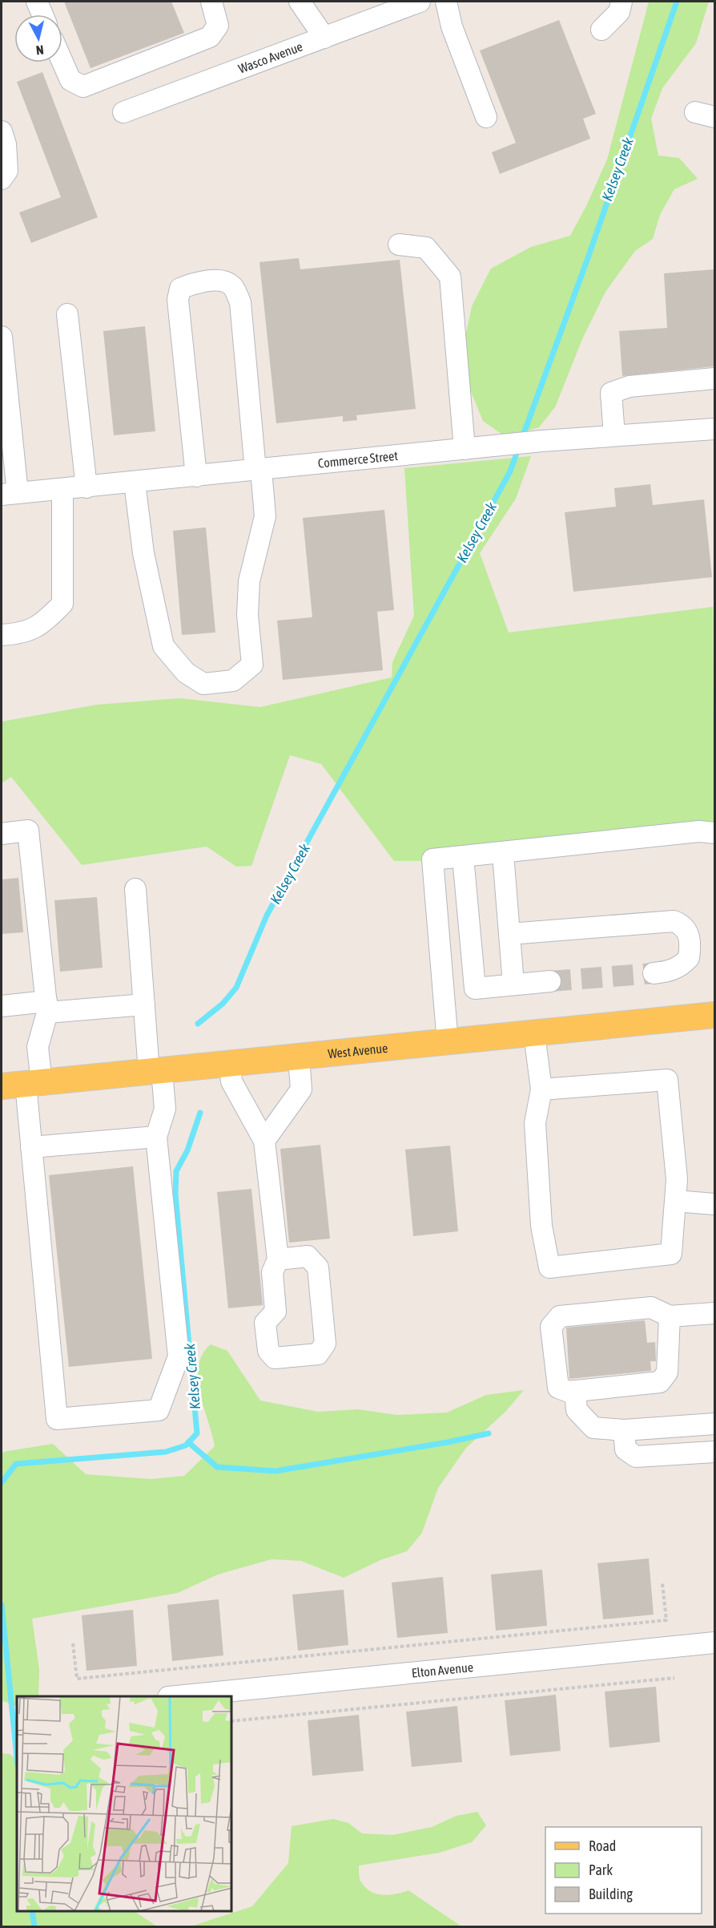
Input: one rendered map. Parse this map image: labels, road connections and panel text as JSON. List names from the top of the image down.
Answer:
{
  "streets": {
    "main road": ["West Avenue"],
    "street": ["Wasco Avenue", "Commerce Street", "Elton Avenue"]
  },
  "water": ["Kelsey Creek"],
  "legend": ["Road", "Park", "Building"],
  "north": "bottom"
}
